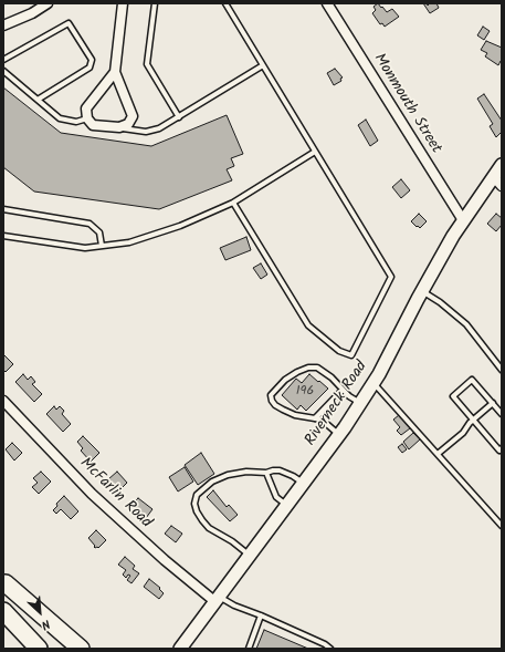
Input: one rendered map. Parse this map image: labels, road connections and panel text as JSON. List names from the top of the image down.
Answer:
{
  "streets": {
    "main road": ["Riverneck Road"],
    "street": ["Monmouth Street", "McFarlin Road"]
  },
  "crossings": [
    ["Monmouth Street", "Riverneck Road"],
    ["Riverneck Road", "McFarlin Road"]
  ],
  "house_numbers": ["196"],
  "north": "bottom right"
}
